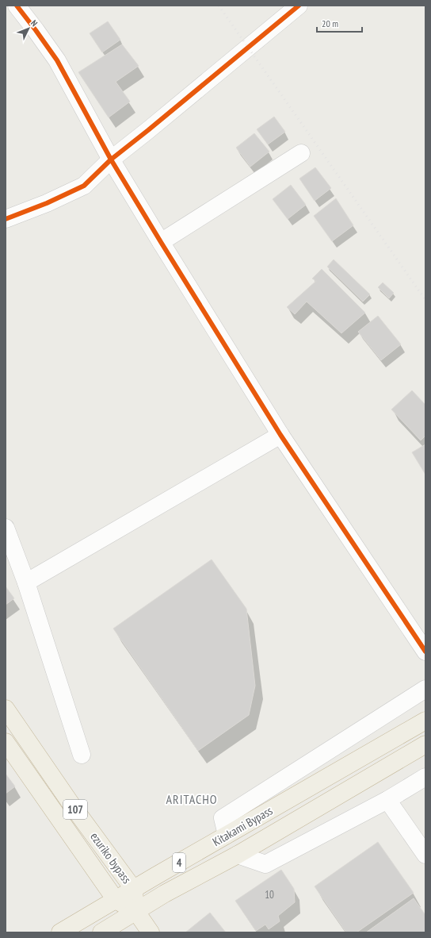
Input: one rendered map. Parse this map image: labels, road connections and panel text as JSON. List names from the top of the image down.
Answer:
{
  "streets": {
    "highway": [
      "107",
      "Kitakami Bypass",
      "ezuriko bypass",
      "4"
    ]
  },
  "crossings": [
    ["107", "Kitakami Bypass"],
    ["107", "ezuriko bypass"],
    ["Kitakami Bypass", "ezuriko bypass"]
  ],
  "districts": ["ARITACHO"],
  "house_numbers": ["10"],
  "scale_bar": "20 m",
  "north": "top right"
}
